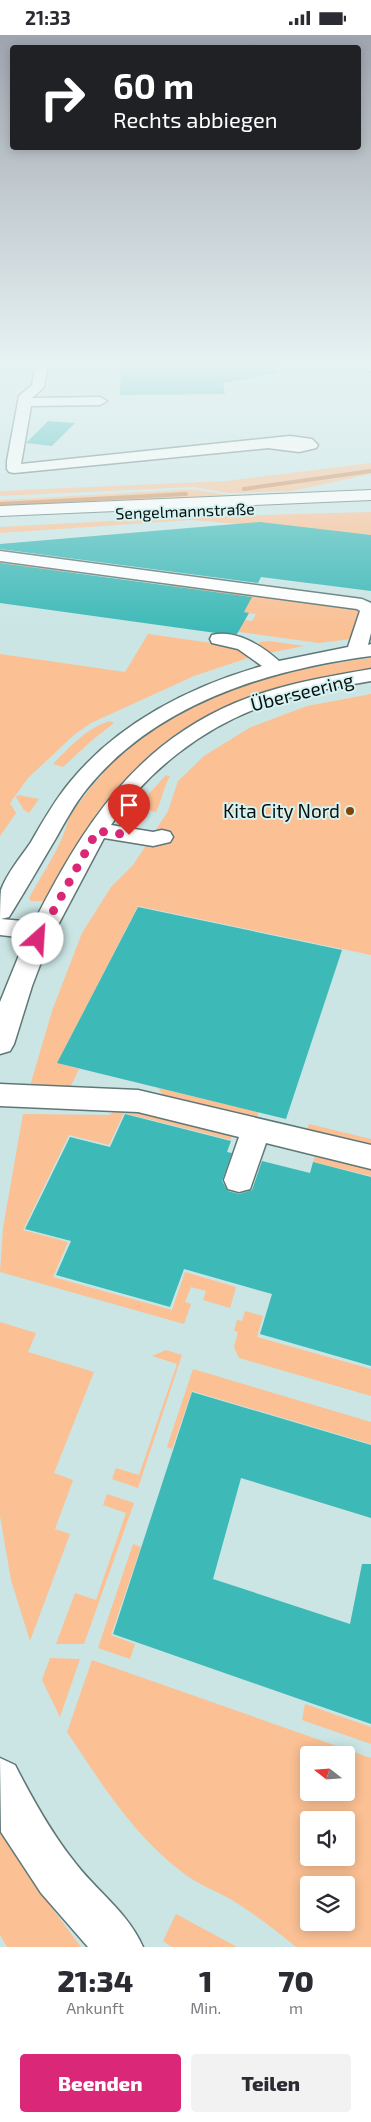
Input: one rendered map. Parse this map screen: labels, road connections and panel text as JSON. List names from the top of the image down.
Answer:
{
  "streets": {
    "main road": ["Sengelmannstraße"],
    "street": ["Überseering"]
  },
  "places": ["Kita City Nord"],
  "north": "left",
  "page": {
    "status": "21:33",
    "turn": ["60 m", "Rechts abbiegen"],
    "eta": [
      "21:34",
      "Ankunft",
      "1",
      "Min.",
      "70",
      "m"
    ],
    "buttons": ["Beenden", "Teilen"]
  }
}
